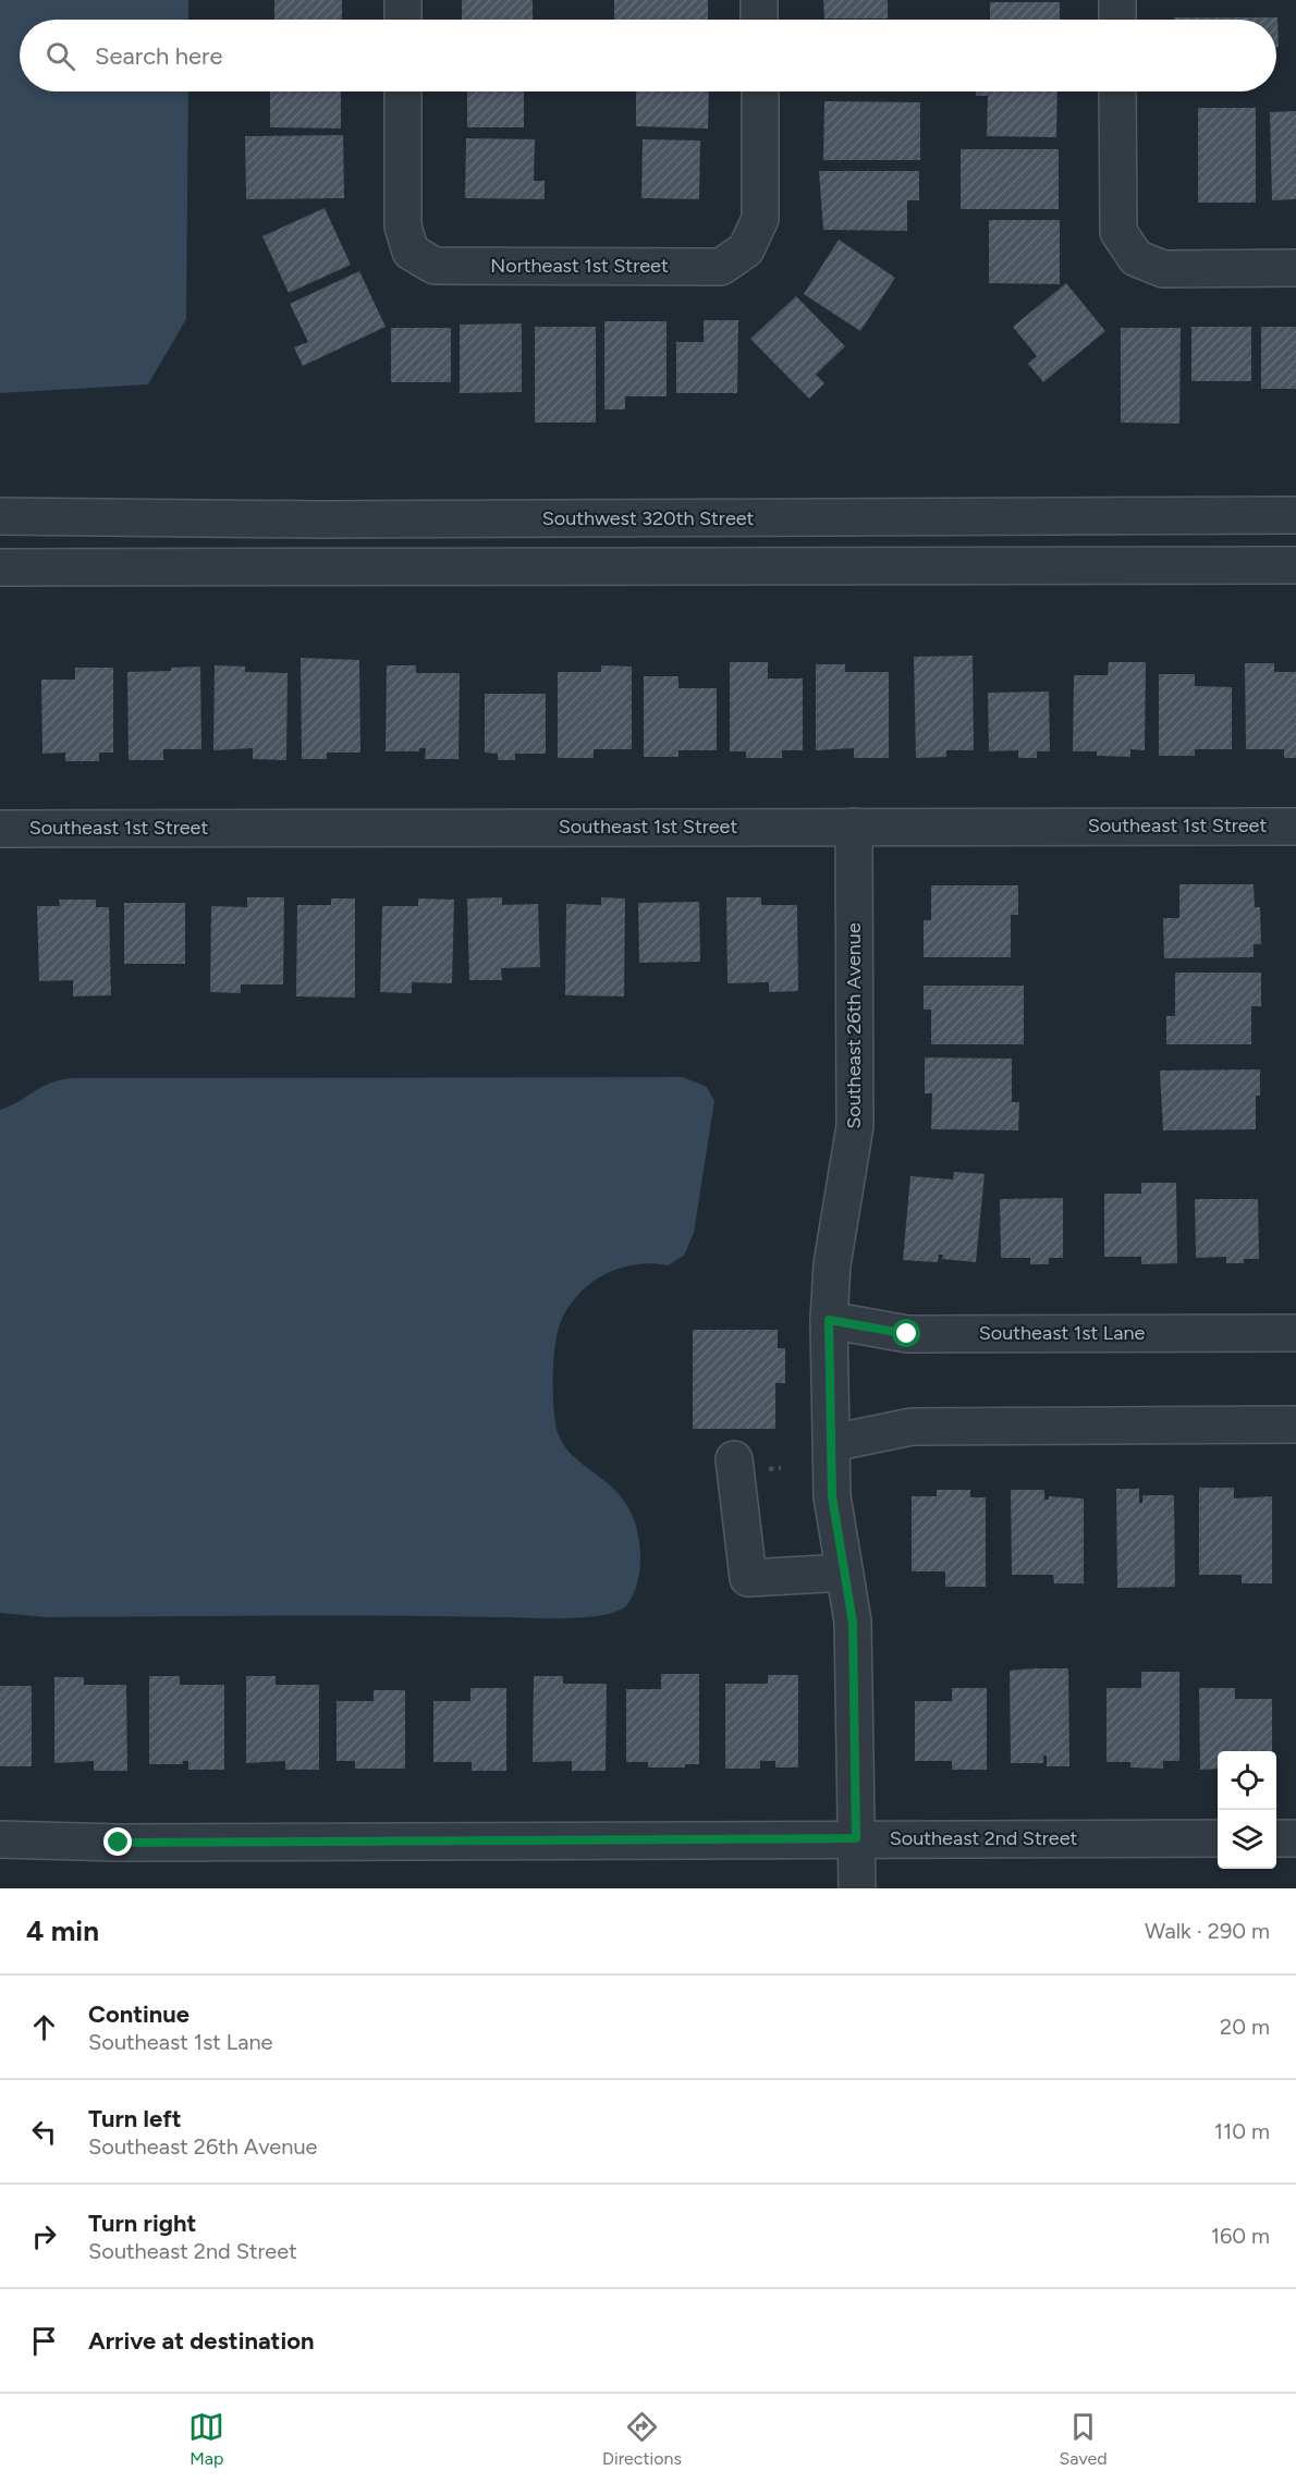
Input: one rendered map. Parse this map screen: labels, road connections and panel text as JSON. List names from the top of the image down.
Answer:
{
  "streets": {
    "street": [
      "Northeast 1st Street",
      "Southwest 320th Street",
      "Southeast 1st Street",
      "Southeast 26th Avenue",
      "Southeast 1st Lane",
      "Southeast 2nd Street"
    ]
  },
  "crossings": [
    ["Southeast 1st Street", "Southeast 26th Avenue"],
    ["Southeast 26th Avenue", "Southeast 1st Lane"],
    ["Southeast 26th Avenue", "Southeast 2nd Street"]
  ],
  "page": {
    "search": "Search here",
    "heading": ["4 min", "Walk · 290 m"],
    "list": [
      ["Continue", "Southeast 1st Lane", "20 m"],
      ["Turn left", "Southeast 26th Avenue", "110 m"],
      ["Turn right", "Southeast 2nd Street", "160 m"],
      "Arrive at destination"
    ],
    "nav": ["Map", "Directions", "Saved"]
  }
}
